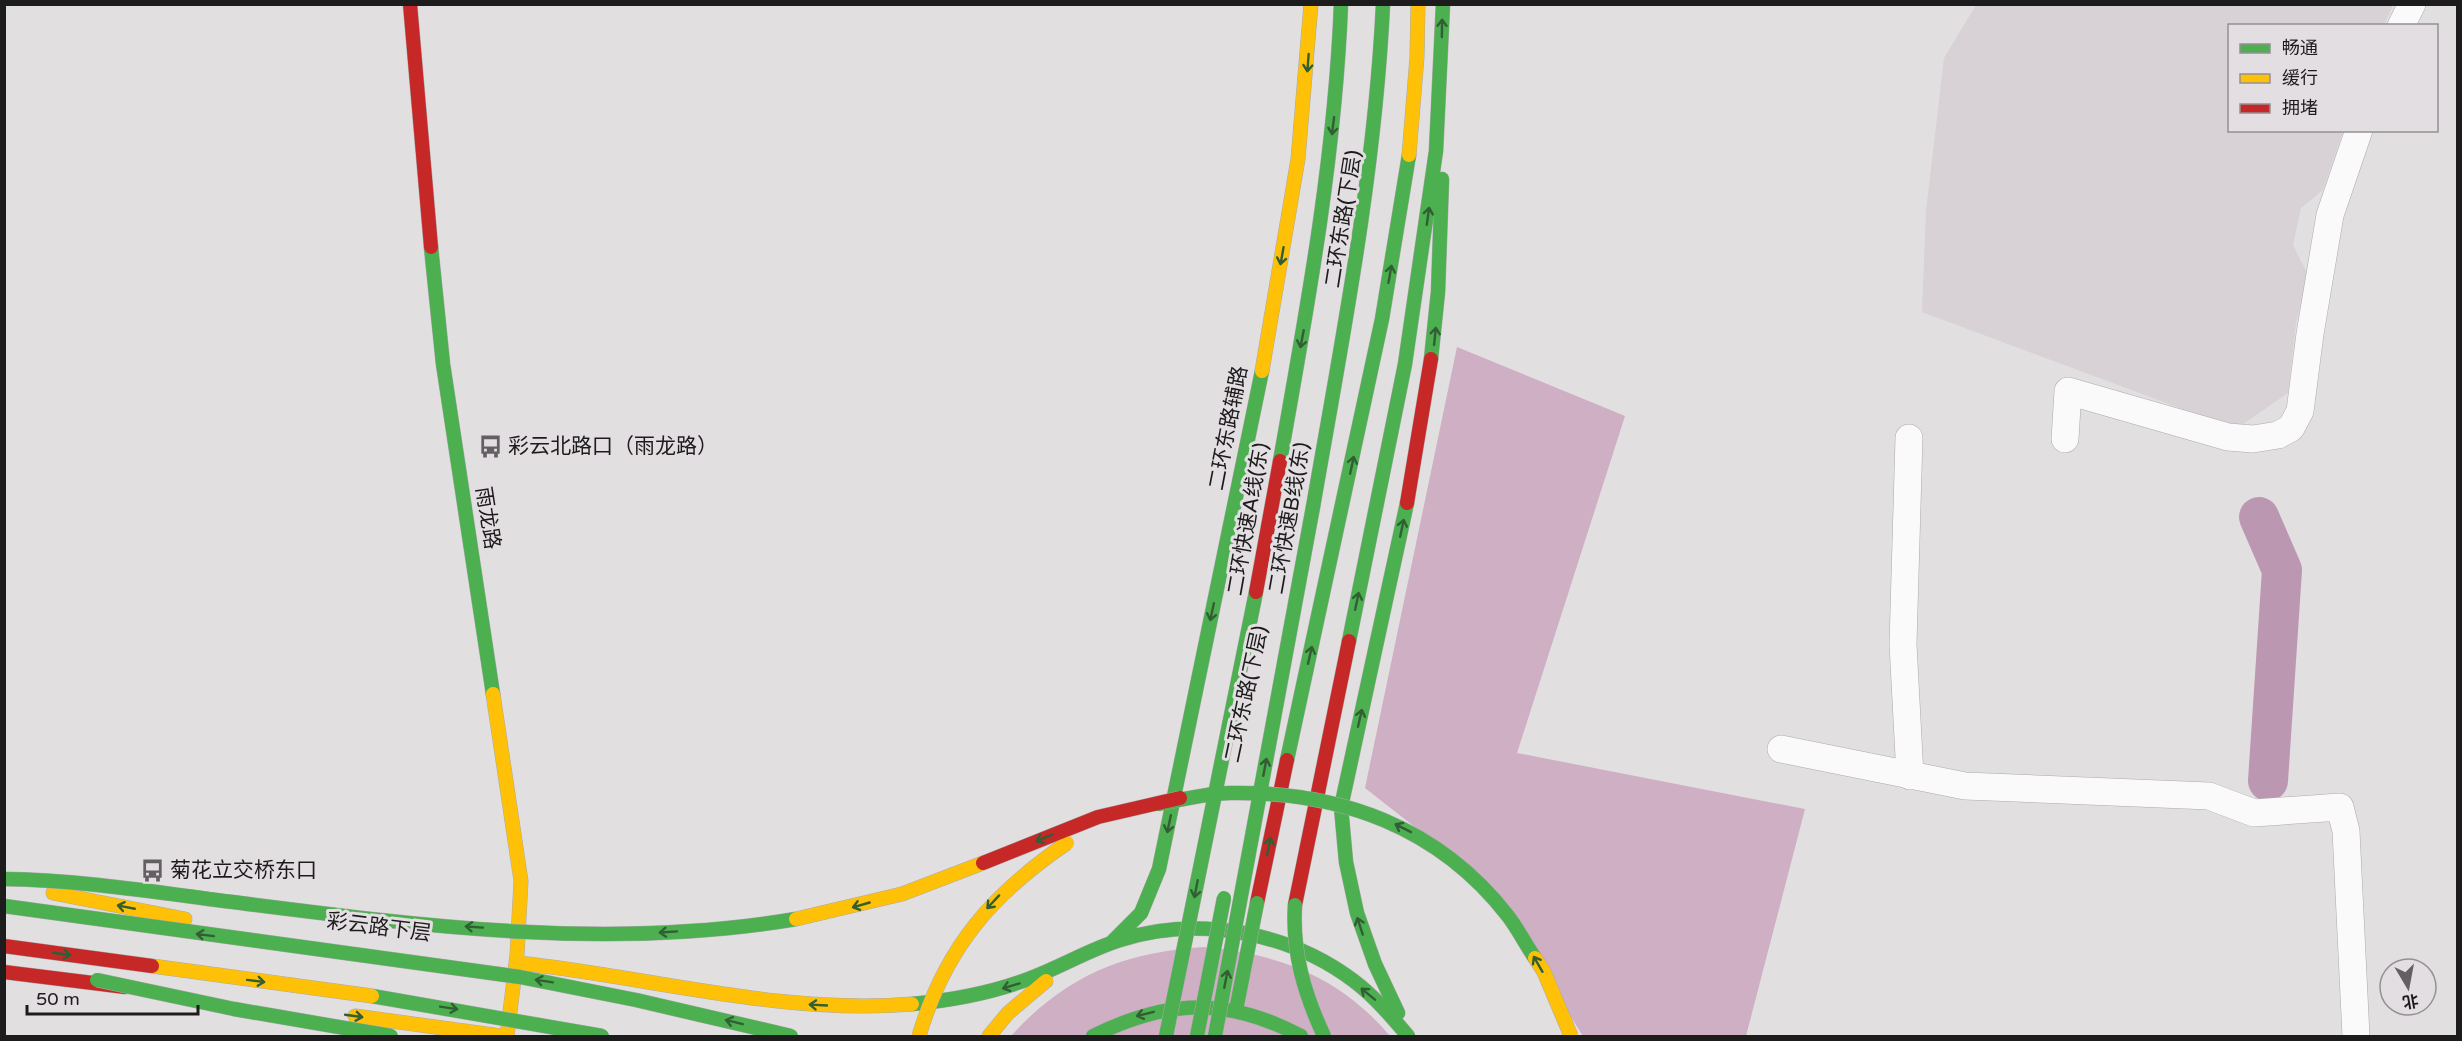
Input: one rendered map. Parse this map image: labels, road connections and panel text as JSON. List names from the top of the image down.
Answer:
{
  "streets": {
    "main road": [
      "二环东路(下层)",
      "二环东路辅路",
      "雨龙路",
      "二环快速B线(东)",
      "二环快速A线(东)",
      "彩云路下层"
    ]
  },
  "crossings": [
    ["二环东路(下层)", "二环快速B线(东)"],
    ["二环东路辅路", "彩云路下层"],
    ["雨龙路", "彩云路下层"]
  ],
  "places": {
    "bus stop": ["彩云北路口（雨龙路）", "菊花立交桥东口"]
  },
  "legend": ["畅通", "缓行", "拥堵"],
  "scale_bar": "50 m",
  "north": "bottom"
}
